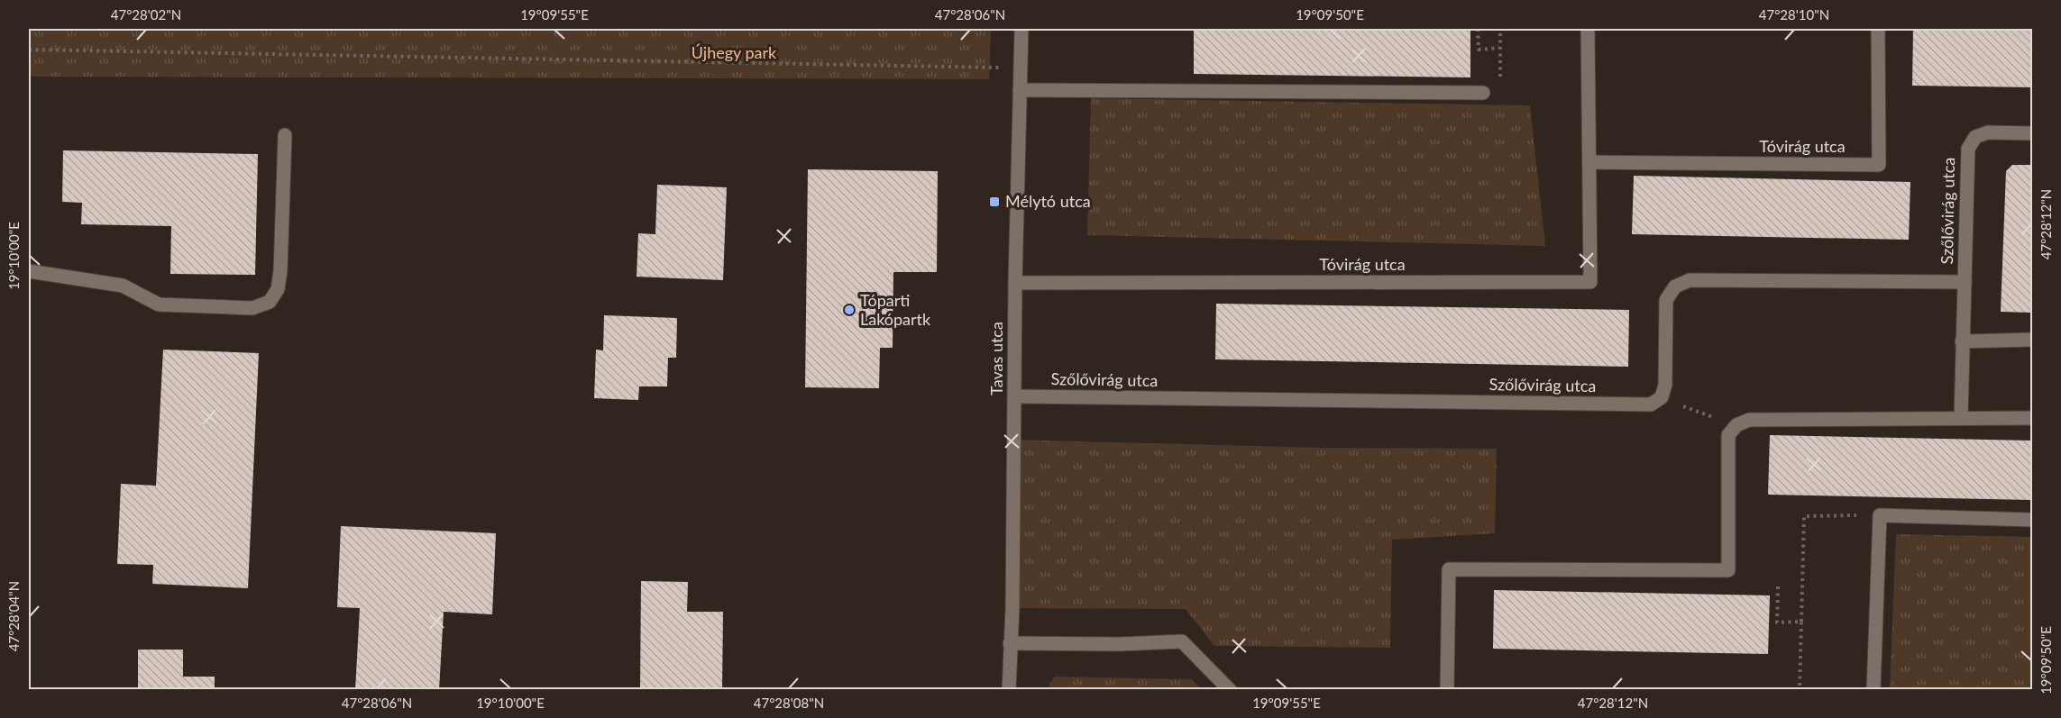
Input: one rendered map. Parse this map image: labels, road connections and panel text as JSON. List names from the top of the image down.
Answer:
{
  "streets": {
    "street": ["Tóvirág utca", "Szőlővirág utca", "Tavas utca"]
  },
  "crossings": [
    ["Tóvirág utca", "Tavas utca"],
    ["Szőlővirág utca", "Tavas utca"]
  ],
  "parks": ["Újhegy park"],
  "places": {
    "transit": ["Mélytó utca"],
    "other": ["Tóparti Lakópartk"]
  },
  "coordinates": [
    "47°28'02\"N",
    "19°09'55\"E",
    "47°28'06\"N",
    "19°09'50\"E",
    "47°28'10\"N",
    "47°28'12\"N",
    "19°10'00\"E",
    "47°28'04\"N",
    "47°28'08\"N"
  ]
}
